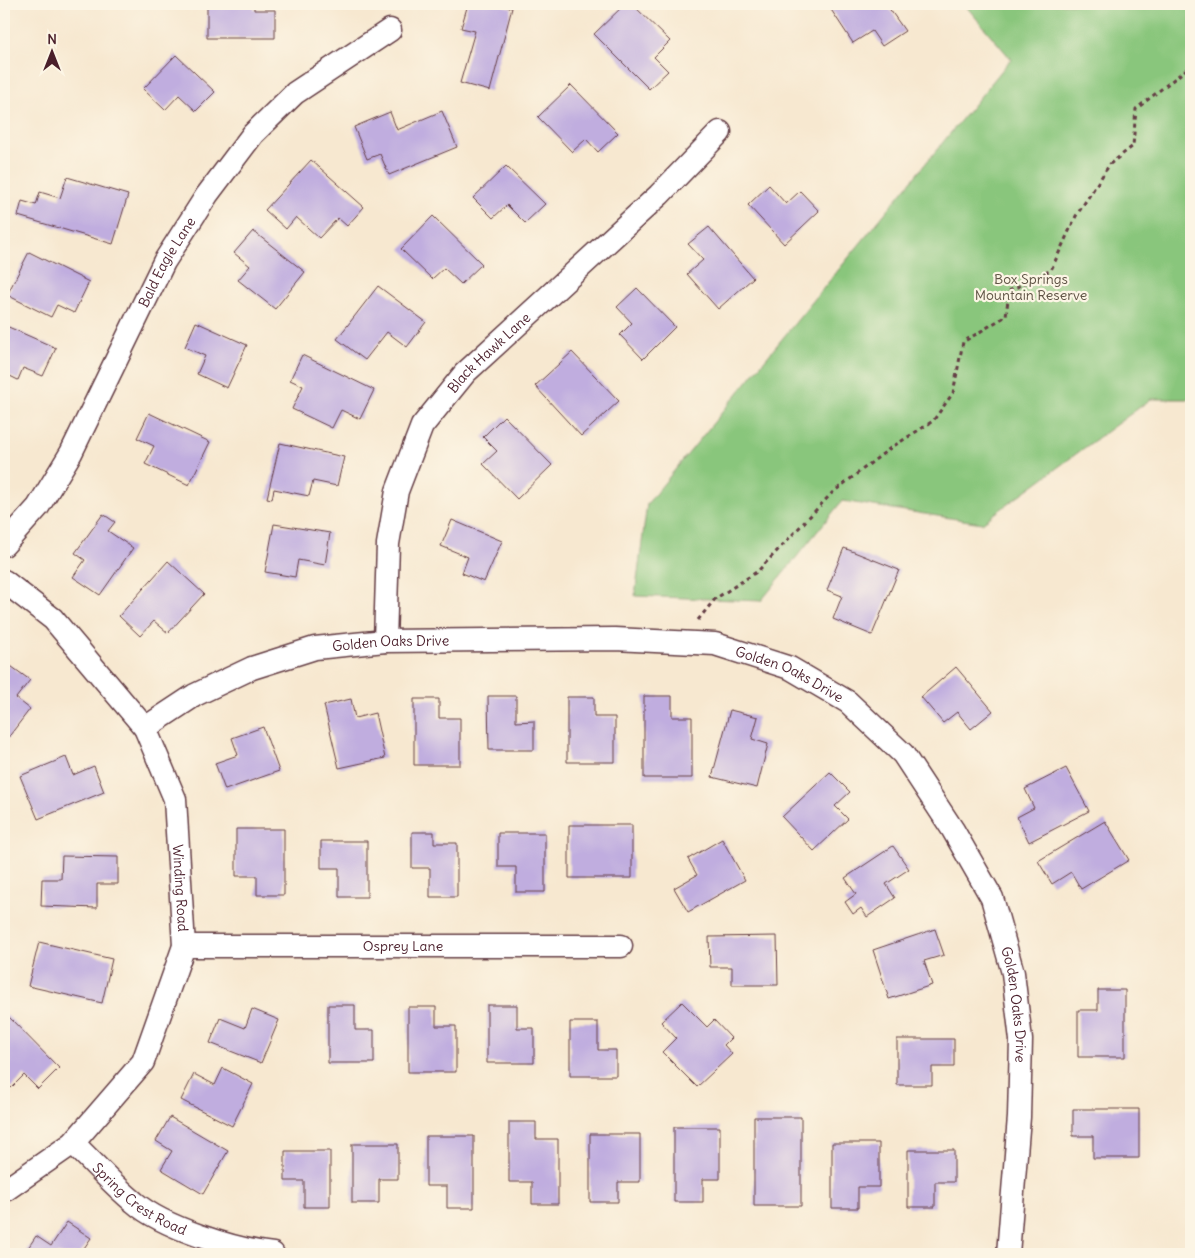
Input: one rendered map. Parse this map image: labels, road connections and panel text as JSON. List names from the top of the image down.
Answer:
{
  "streets": {
    "street": [
      "Bald Eagle Lane",
      "Black Hawk Lane",
      "Golden Oaks Drive",
      "Winding Road",
      "Osprey Lane",
      "Spring Crest Road"
    ]
  },
  "crossings": [
    ["Black Hawk Lane", "Golden Oaks Drive"],
    ["Golden Oaks Drive", "Winding Road"],
    ["Winding Road", "Osprey Lane"],
    ["Winding Road", "Spring Crest Road"]
  ],
  "parks": ["Box Springs Mountain Reserve"],
  "north": "top"
}
